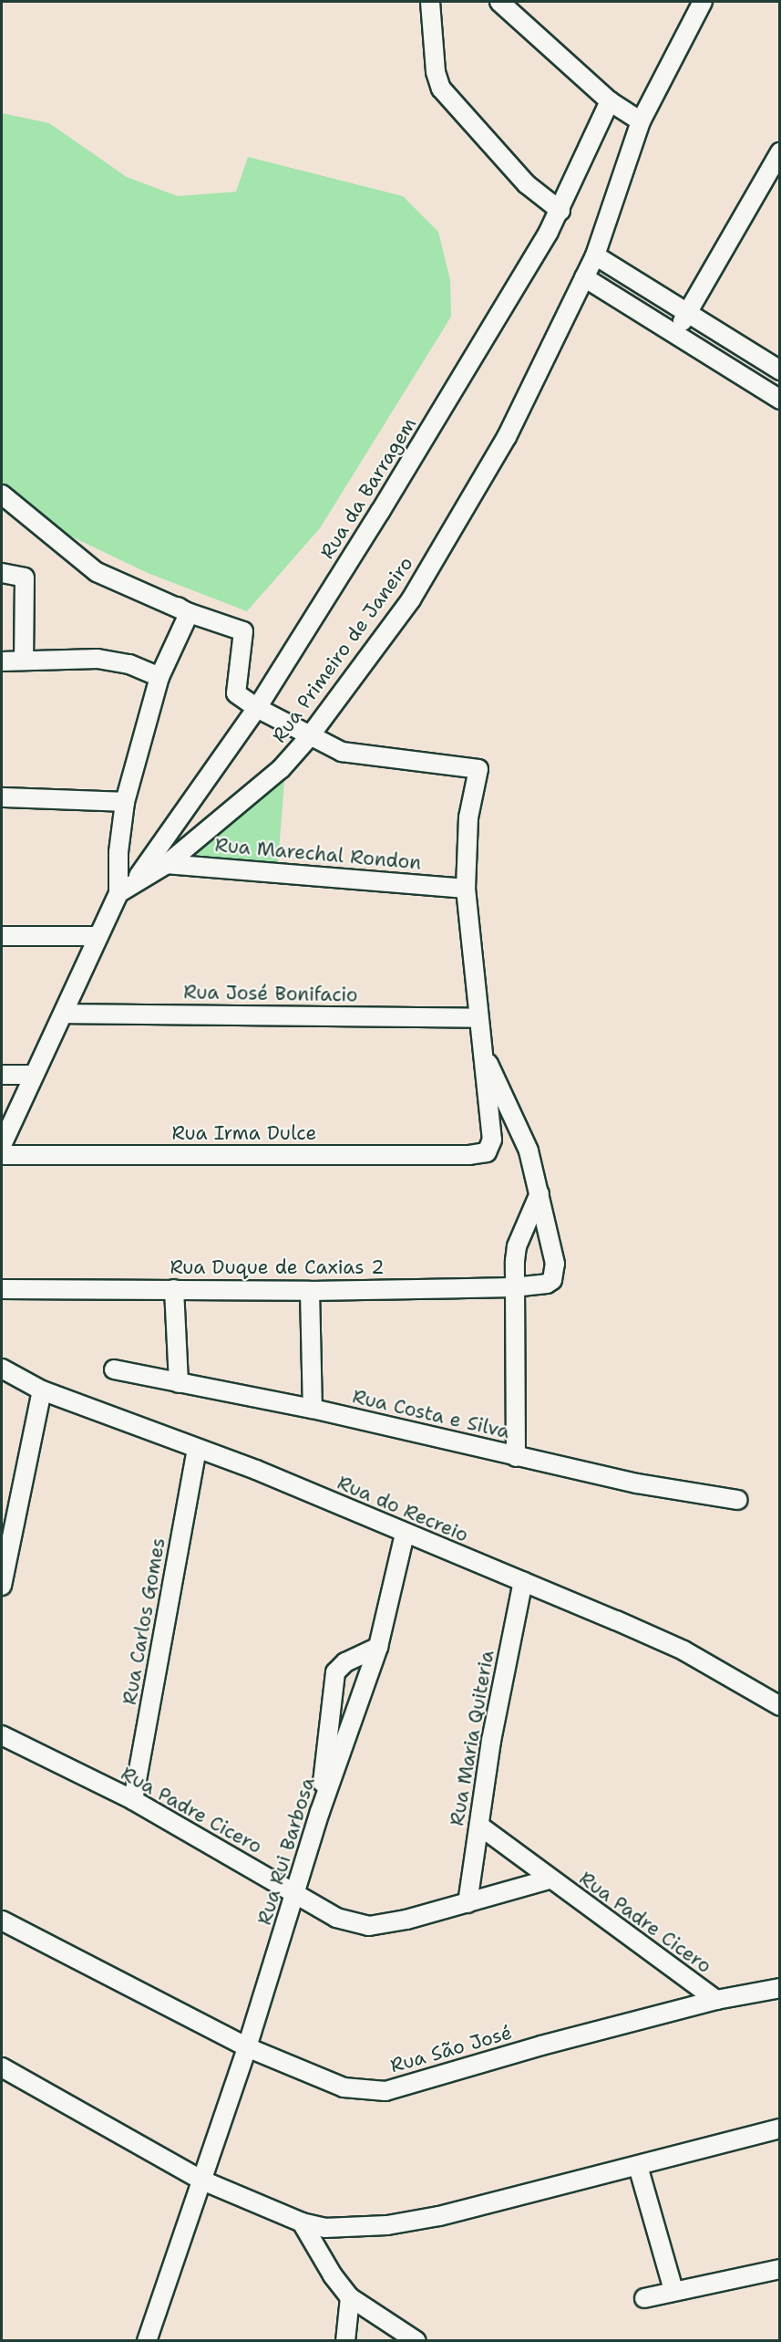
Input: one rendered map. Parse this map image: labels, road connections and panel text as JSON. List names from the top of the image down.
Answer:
{
  "streets": {
    "street": [
      "Rua da Barragem",
      "Rua Primeiro de Janeiro",
      "Rua Marechal Rondon",
      "Rua José Bonifacio",
      "Rua Irma Dulce",
      "Rua Duque de Caxias 2",
      "Rua Costa e Silva",
      "Rua do Recreio",
      "Rua Carlos Gomes",
      "Rua Maria Quiteria",
      "Rua Padre Cicero",
      "Rua Rui Barbosa",
      "Rua São José"
    ]
  },
  "crossings": [
    ["Rua da Barragem", "Rua Primeiro de Janeiro"],
    ["Rua Primeiro de Janeiro", "Rua Marechal Rondon"],
    ["Rua Primeiro de Janeiro", "Rua José Bonifacio"],
    ["Rua do Recreio", "Rua Carlos Gomes"],
    ["Rua do Recreio", "Rua Maria Quiteria"],
    ["Rua do Recreio", "Rua Rui Barbosa"],
    ["Rua Carlos Gomes", "Rua Padre Cicero"],
    ["Rua Maria Quiteria", "Rua Padre Cicero"],
    ["Rua Padre Cicero", "Rua Rui Barbosa"],
    ["Rua Padre Cicero", "Rua São José"],
    ["Rua Rui Barbosa", "Rua São José"]
  ]
}
